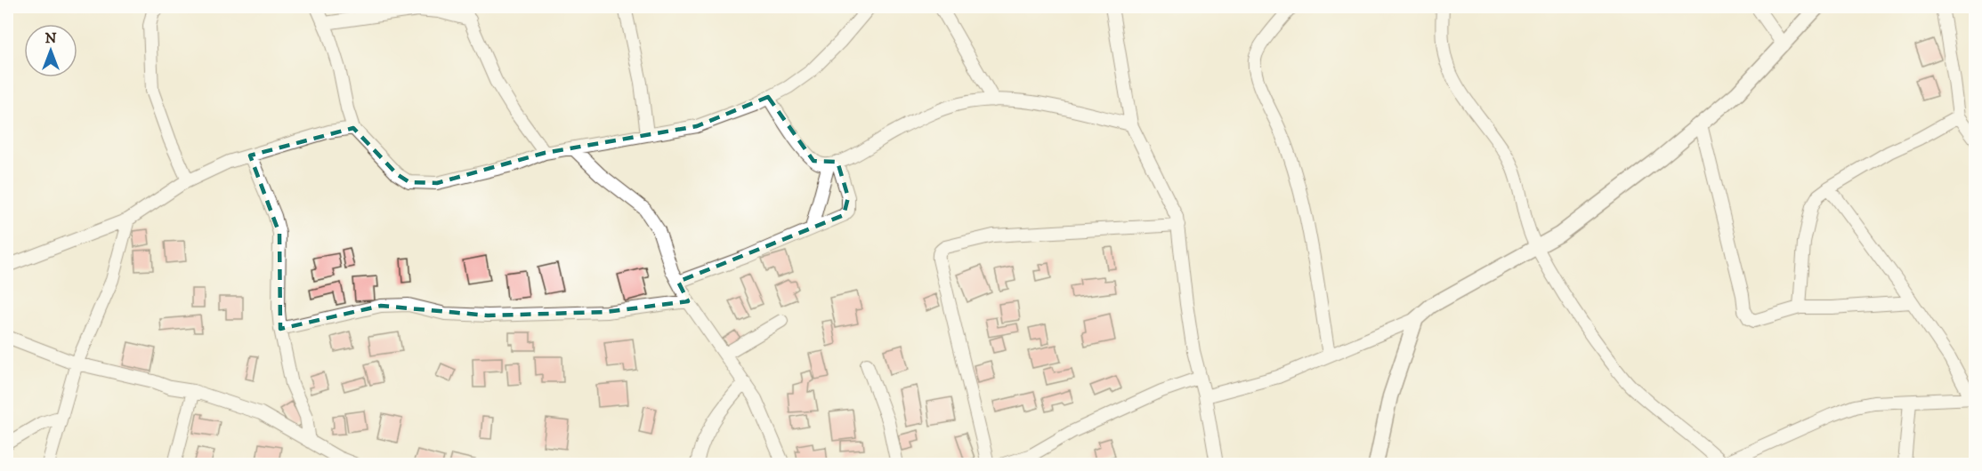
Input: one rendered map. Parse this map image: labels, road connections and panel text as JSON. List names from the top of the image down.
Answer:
{
  "north": "top"
}
